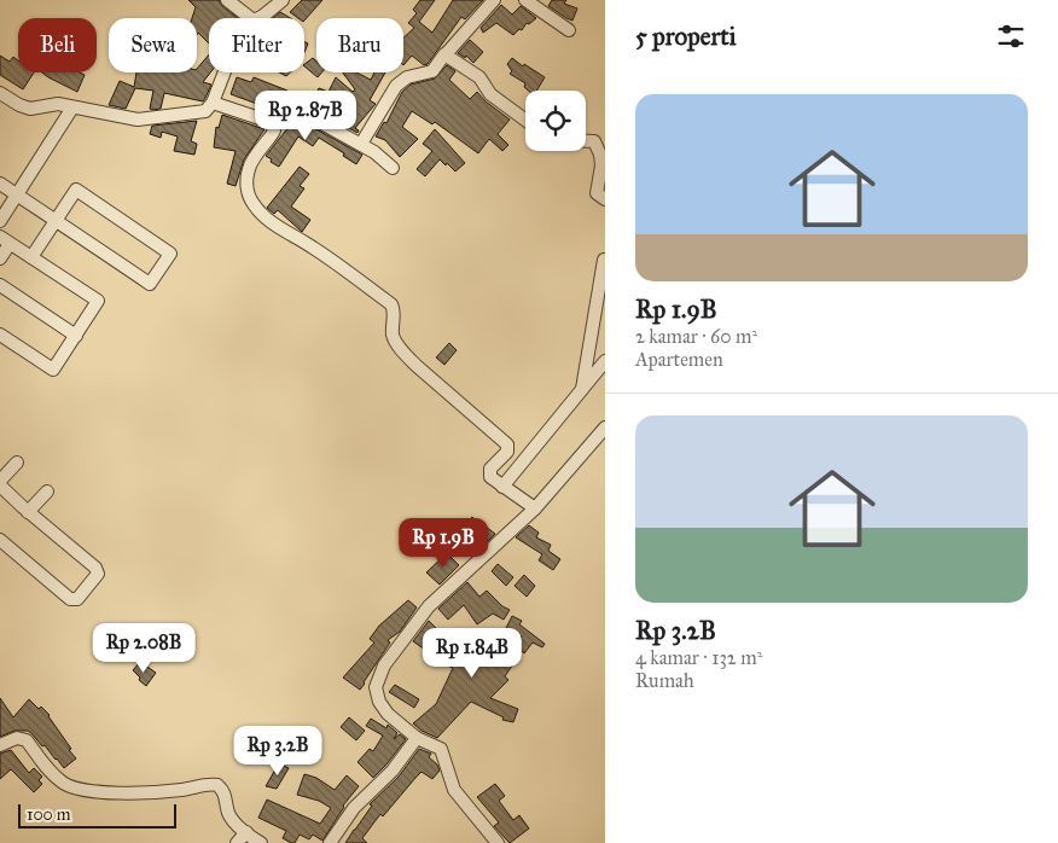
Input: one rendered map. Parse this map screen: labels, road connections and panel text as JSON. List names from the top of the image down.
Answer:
{
  "scale_bar": "100 m",
  "page": {
    "heading": "5 properti",
    "chip": [
      "Beli",
      "Sewa",
      "Filter",
      "Baru"
    ],
    "list": [
      {
        "name": "Rp 1.9B",
        "note": "2 kamar · 60 m² · Apartemen"
      },
      {
        "name": "Rp 3.2B",
        "note": "4 kamar · 132 m² · Rumah"
      }
    ],
    "price": [
      "Rp 2.87B",
      "Rp 1.9B",
      "Rp 2.08B",
      "Rp 1.84B",
      "Rp 3.2B"
    ],
    "scale": "100 m"
  }
}
